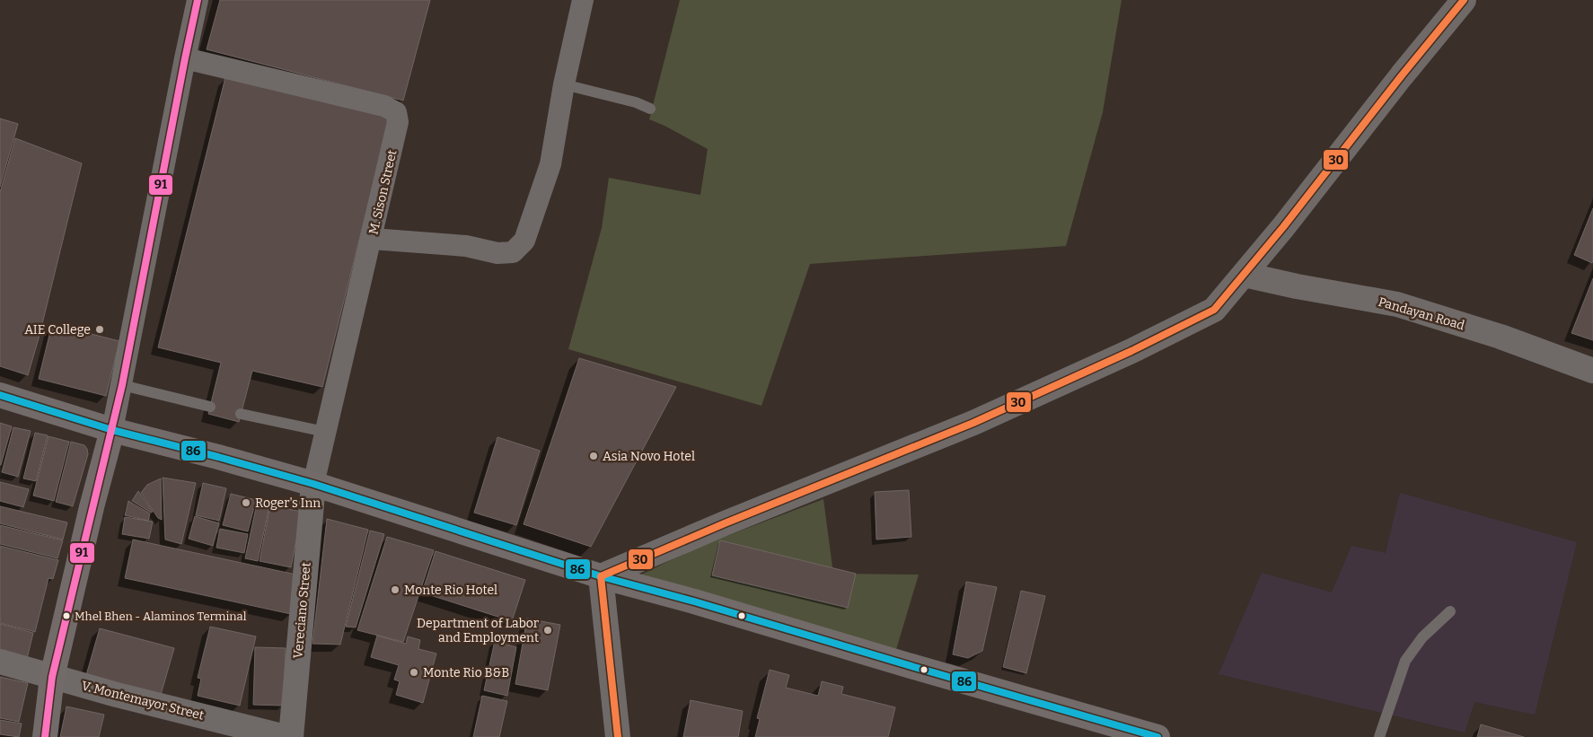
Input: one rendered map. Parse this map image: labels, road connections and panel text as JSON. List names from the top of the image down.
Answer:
{
  "streets": {
    "street": [
      "M. Sison Street",
      "Pandayan Road",
      "Vereciano Street",
      "V. Montemayor Street"
    ]
  },
  "crossings": [
    ["M. Sison Street", "Vereciano Street"]
  ],
  "places": [
    "AIE College",
    "Asia Novo Hotel",
    "Roger's Inn",
    "Monte Rio Hotel",
    "Mhel Bhen - Alaminos Terminal",
    "Department of Labor and Employment",
    "Monte Rio B&B"
  ],
  "lines": ["transit line 91", "transit line 30", "transit line 86"]
}
